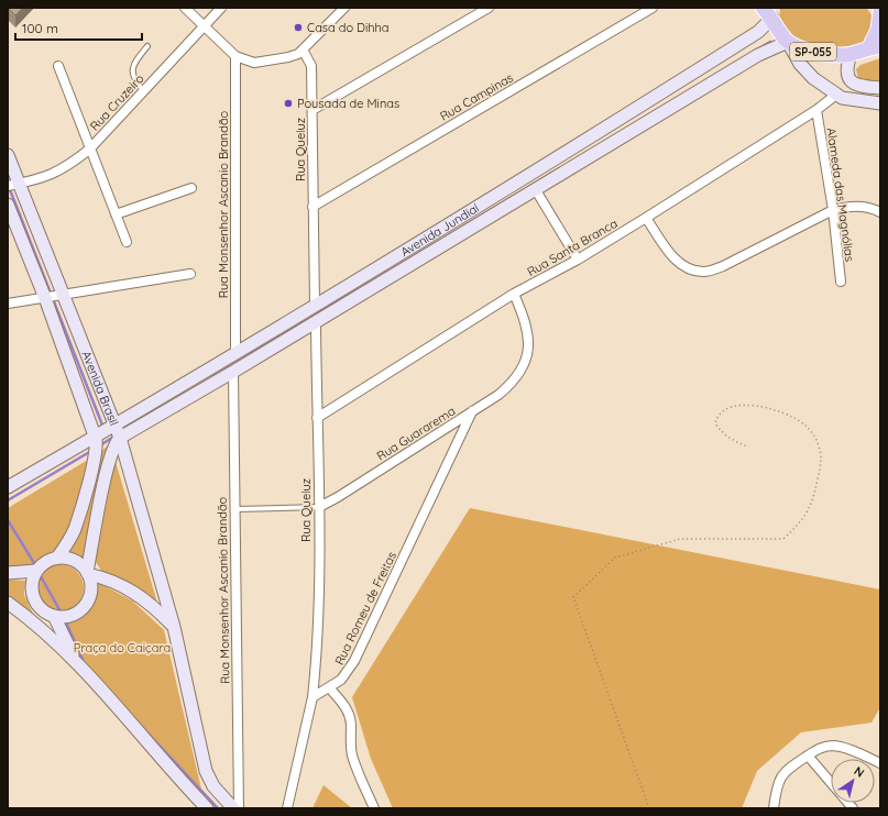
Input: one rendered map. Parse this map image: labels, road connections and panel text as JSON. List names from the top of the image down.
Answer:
{
  "streets": {
    "main road": ["SP-055", "Avenida Jundiaí", "Avenida Brasil"],
    "street": [
      "Rua Campinas",
      "Rua Cruzeiro",
      "Rua Queluz",
      "Alameda das Magnólias",
      "Rua Monsenhor Ascanio Brandão",
      "Rua Santa Branca",
      "Rua Guararema",
      "Rua Romeu de Freitas"
    ]
  },
  "crossings": [
    ["SP-055", "Avenida Jundiaí"],
    ["Rua Campinas", "Rua Queluz"],
    ["Rua Cruzeiro", "Avenida Brasil"],
    ["Rua Queluz", "Avenida Jundiaí"],
    ["Rua Queluz", "Rua Santa Branca"],
    ["Rua Queluz", "Rua Guararema"],
    ["Rua Queluz", "Rua Romeu de Freitas"],
    ["Alameda das Magnólias", "Rua Santa Branca"],
    ["Rua Monsenhor Ascanio Brandão", "Avenida Jundiaí"],
    ["Rua Monsenhor Ascanio Brandão", "Rua Guararema"],
    ["Avenida Jundiaí", "Avenida Brasil"],
    ["Rua Santa Branca", "Rua Guararema"],
    ["Rua Guararema", "Rua Romeu de Freitas"]
  ],
  "parks": ["Praça do Caiçara"],
  "places": ["Casa do Dihha", "Pousada de Minas"],
  "scale_bar": "100 m",
  "north": "top right"
}
